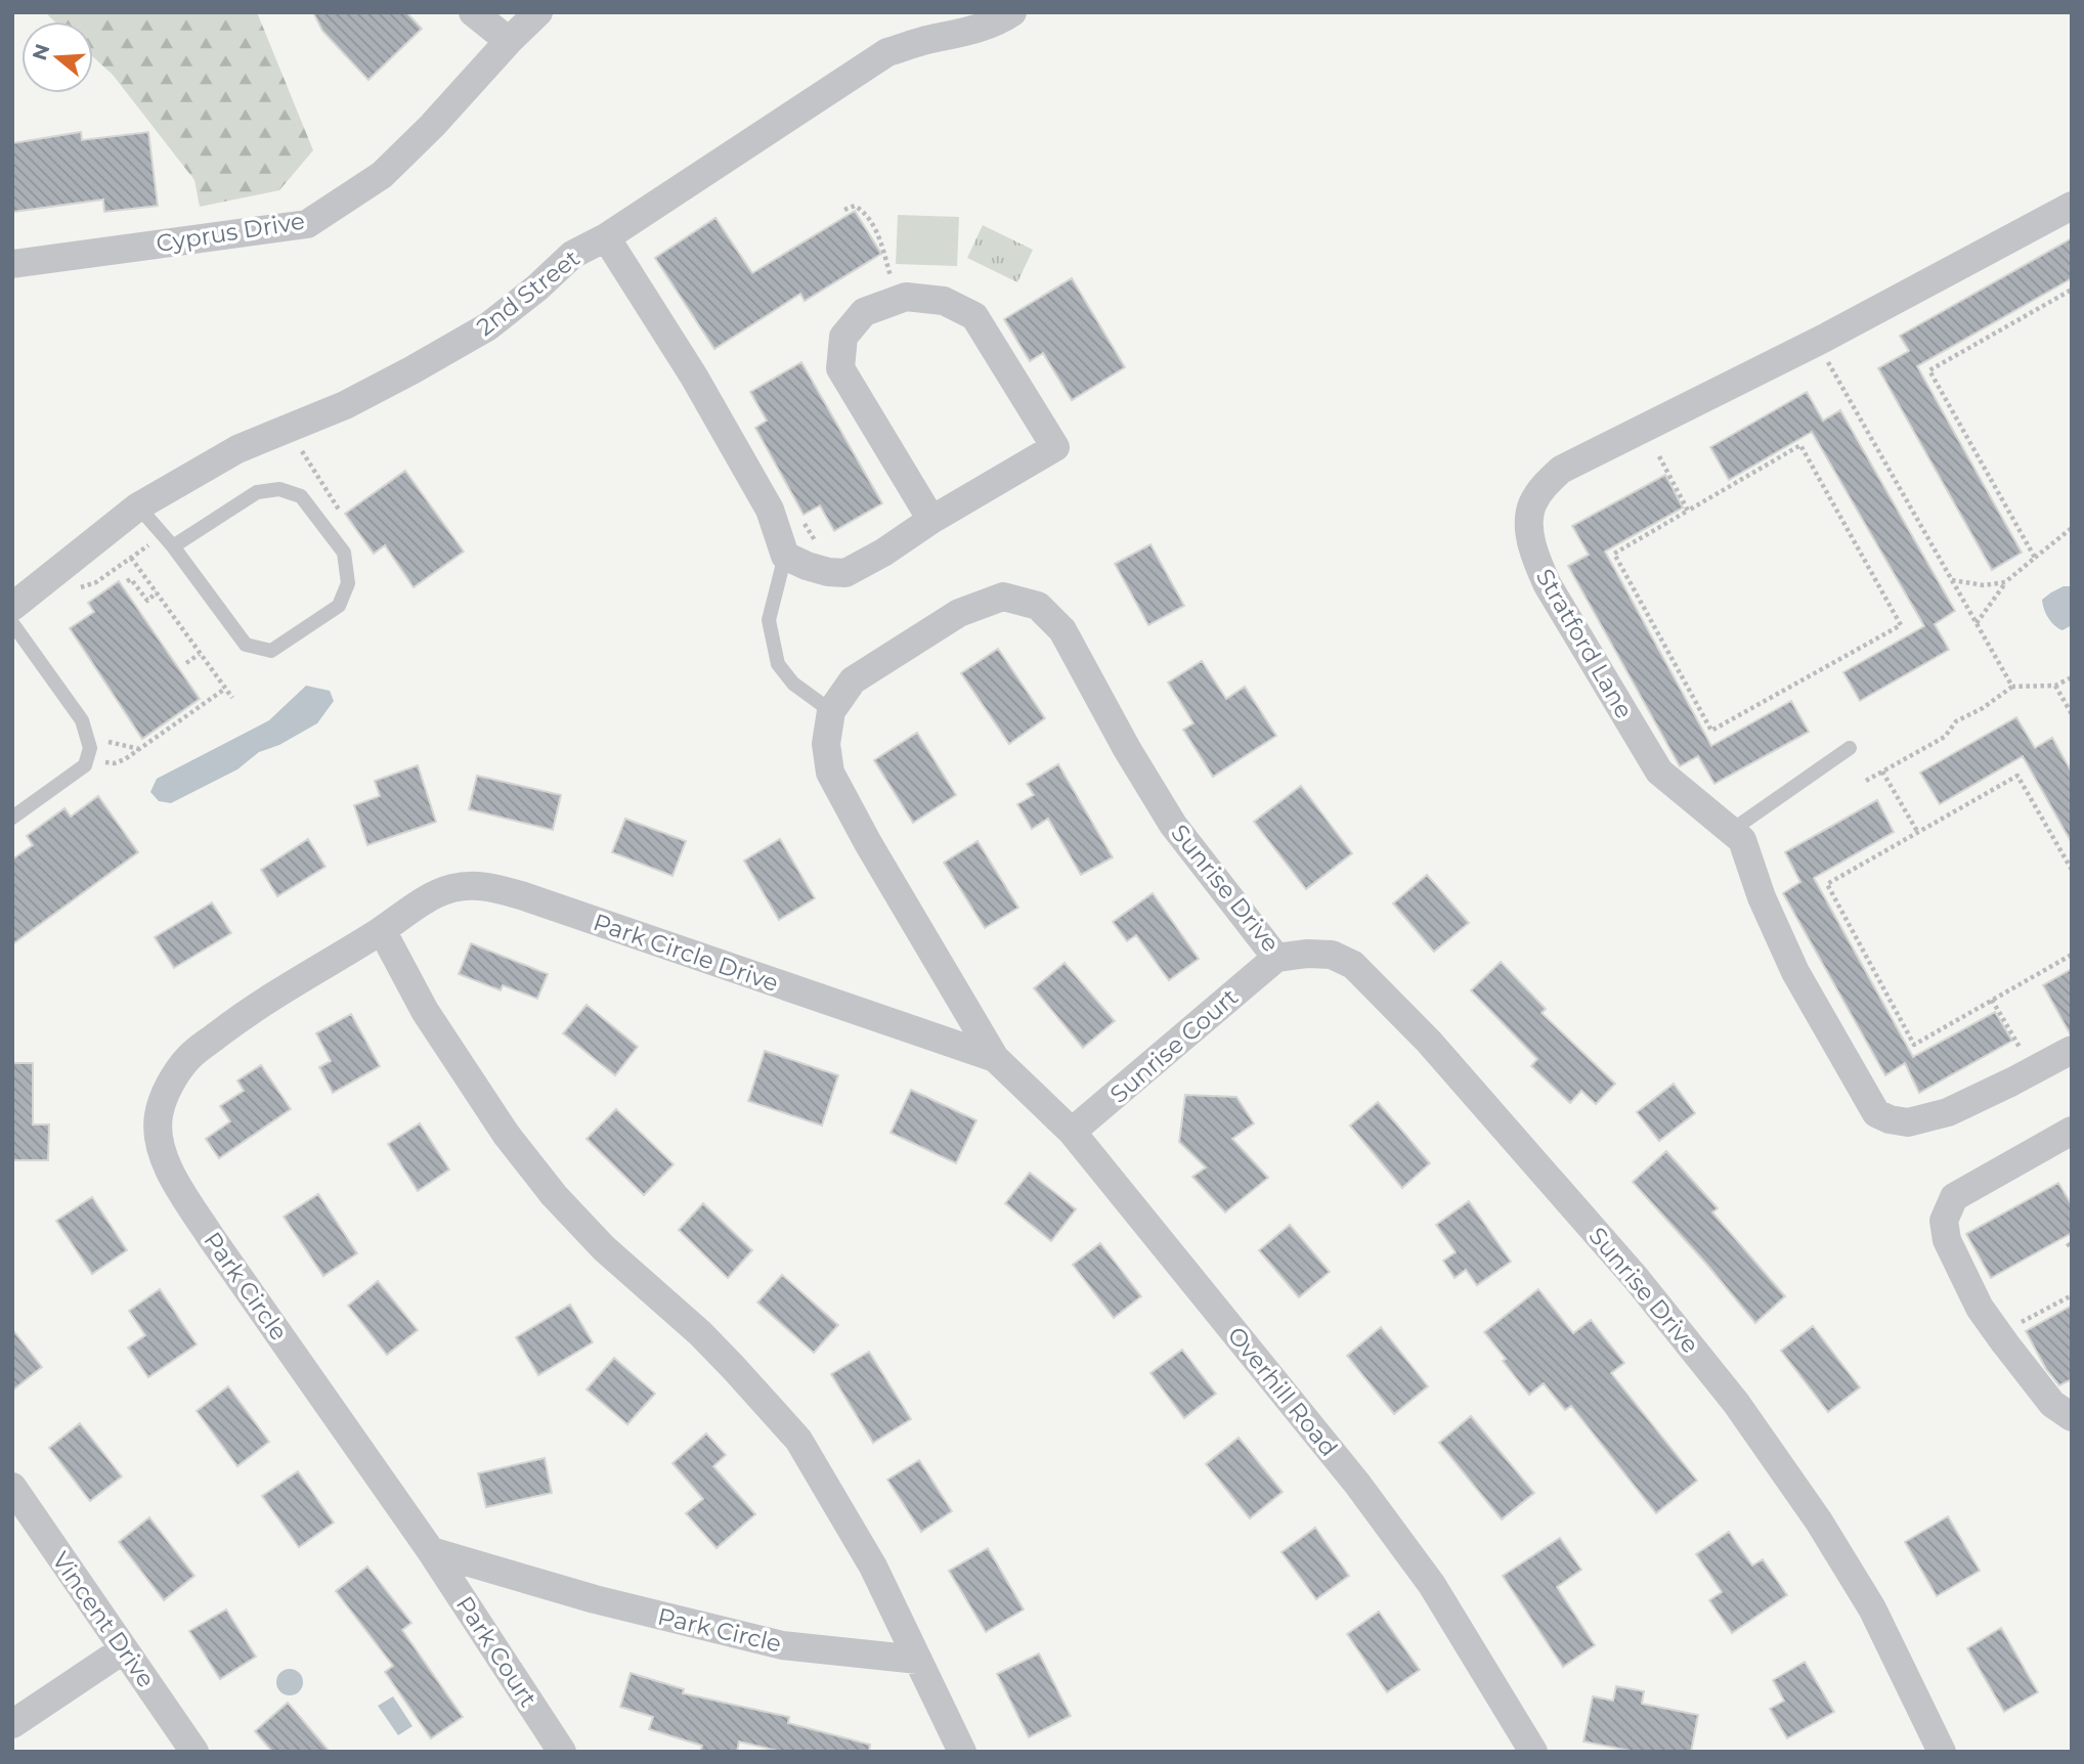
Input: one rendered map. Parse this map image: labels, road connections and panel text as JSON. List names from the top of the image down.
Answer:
{
  "streets": {
    "street": [
      "Cyprus Drive",
      "2nd Street",
      "Stratford Lane",
      "Sunrise Drive",
      "Park Circle Drive",
      "Sunrise Court",
      "Park Circle",
      "Overhill Road",
      "Vincent Drive",
      "Park Court"
    ]
  },
  "crossings": [
    ["Sunrise Drive", "Park Circle Drive"],
    ["Sunrise Drive", "Sunrise Court"],
    ["Sunrise Drive", "Overhill Road"],
    ["Park Circle Drive", "Park Circle"],
    ["Park Circle Drive", "Overhill Road"],
    ["Sunrise Court", "Overhill Road"],
    ["Park Circle", "Park Court"]
  ],
  "north": "left"
}
